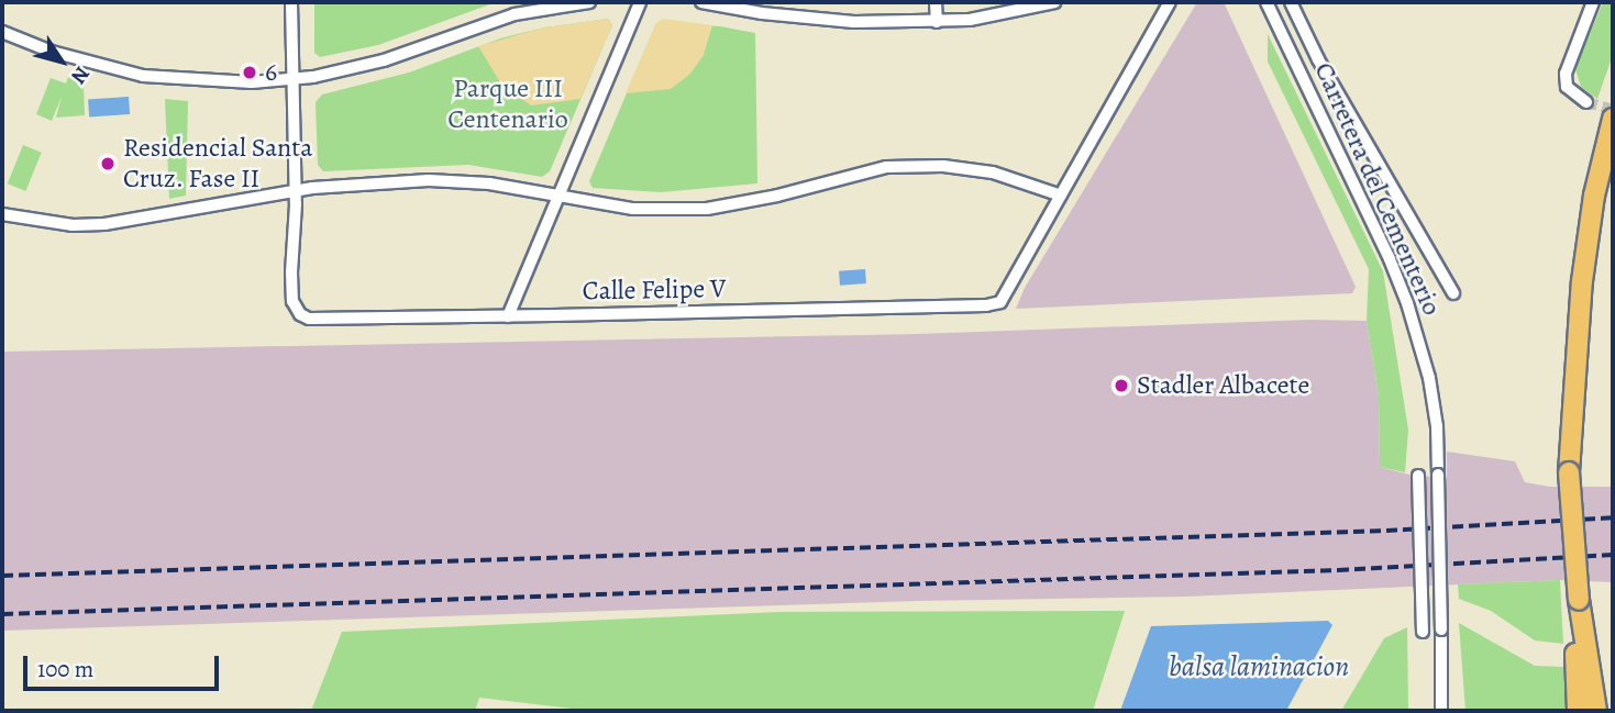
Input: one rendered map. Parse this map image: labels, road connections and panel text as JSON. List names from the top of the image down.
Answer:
{
  "streets": {
    "street": ["Carretera del Cementerio", "Calle Felipe V"]
  },
  "water": ["balsa laminacion"],
  "parks": ["Parque III Centenario"],
  "places": ["6", "Residencial Santa Cruz. Fase II", "Stadler Albacete"],
  "scale_bar": "100 m",
  "north": "bottom right"
}
